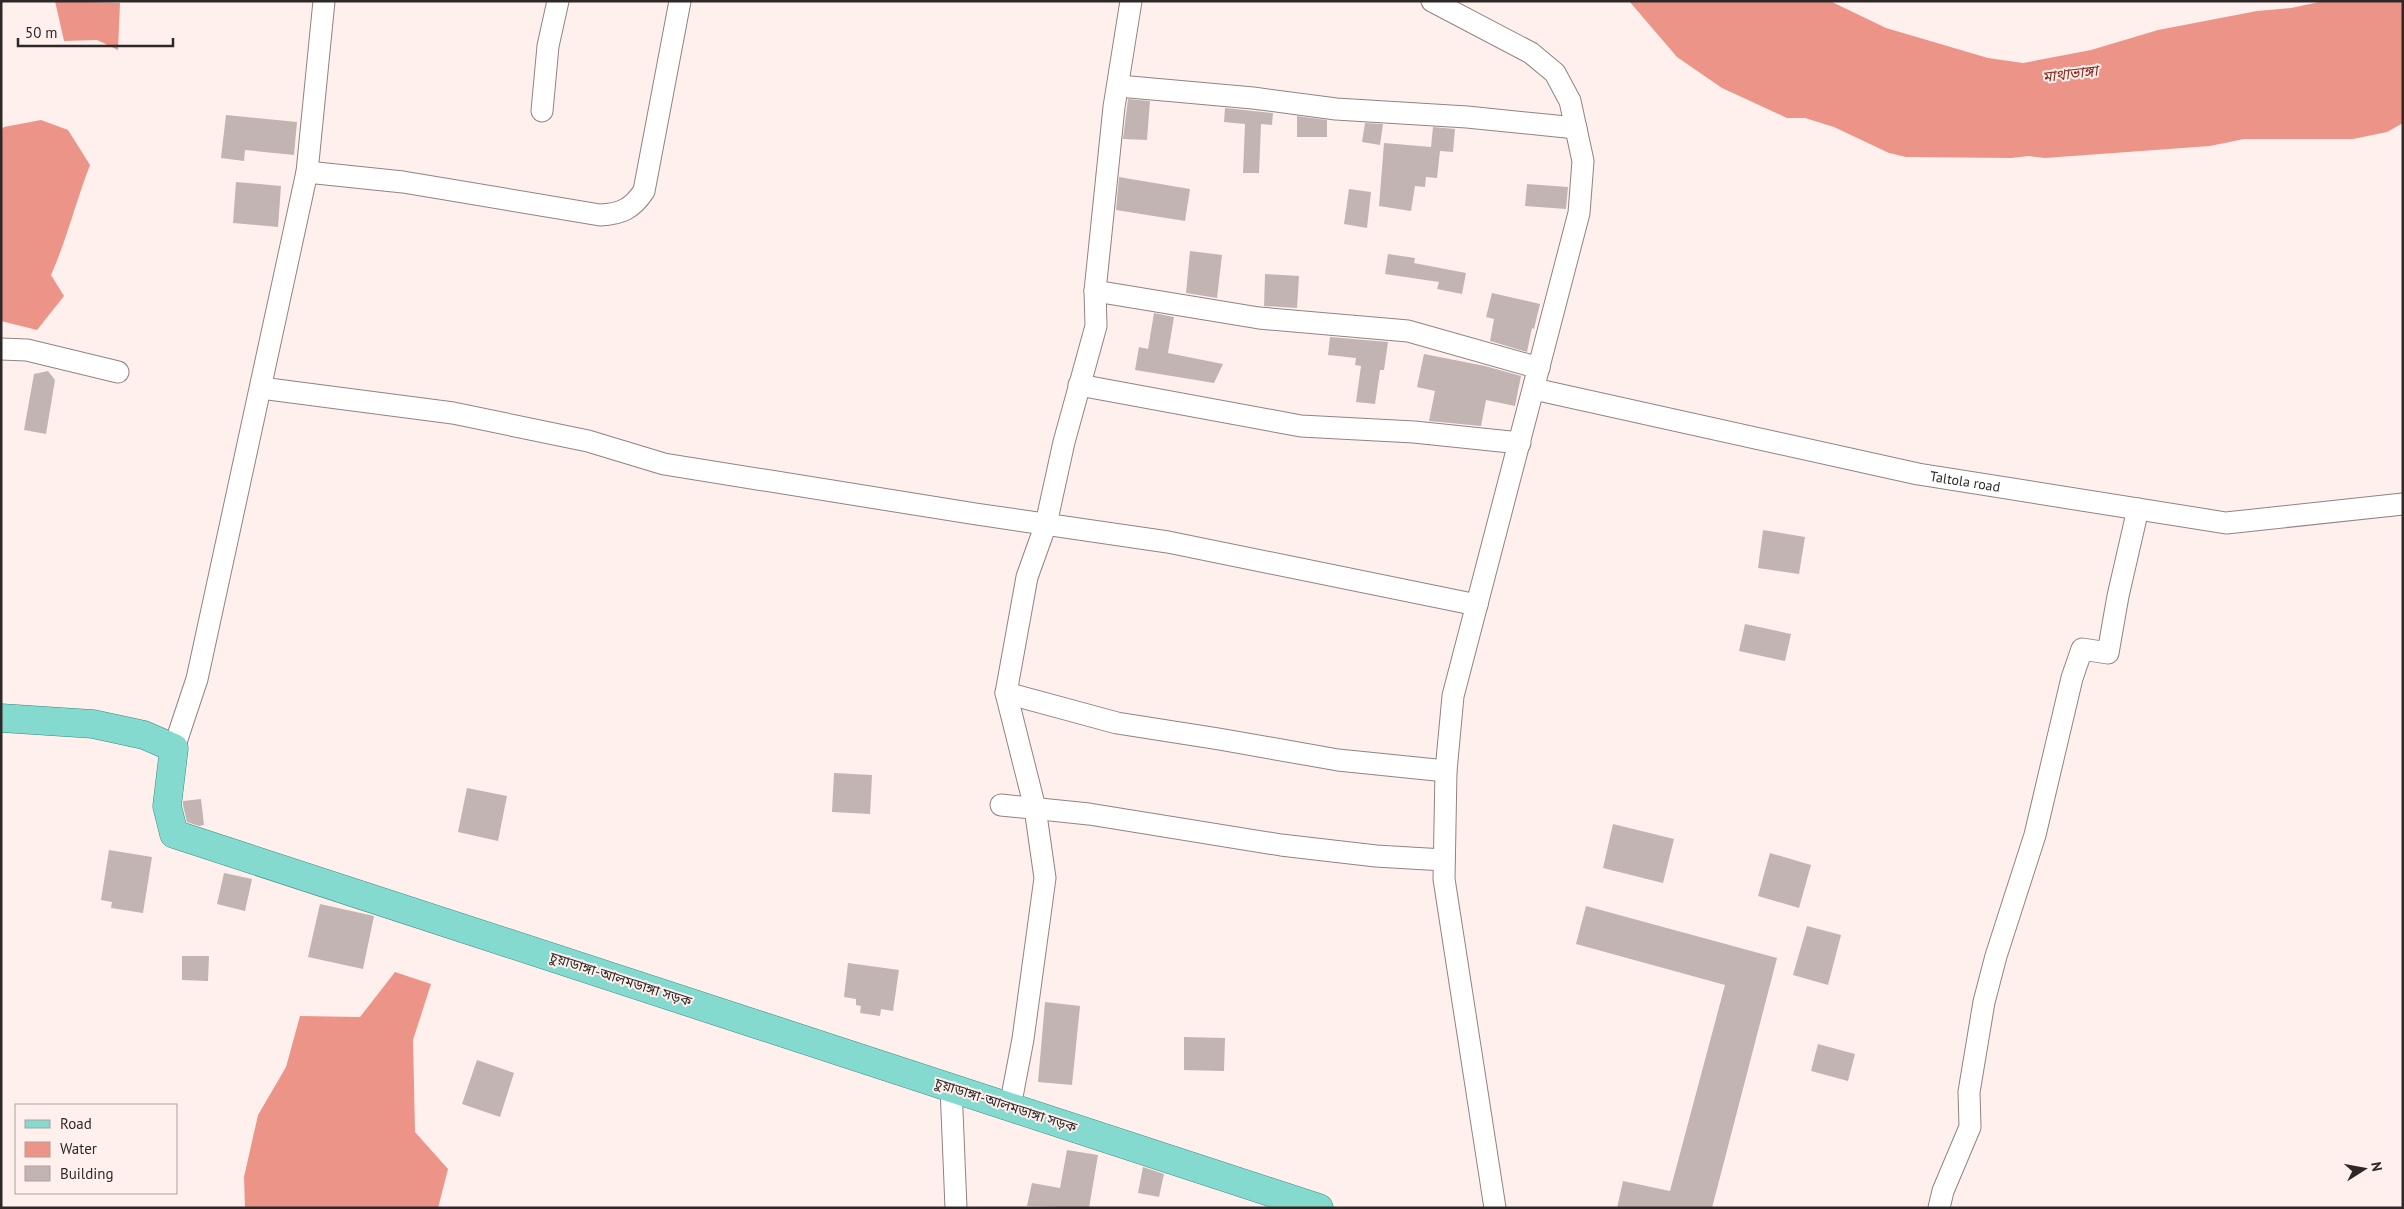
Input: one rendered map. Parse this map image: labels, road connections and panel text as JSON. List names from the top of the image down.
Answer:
{
  "streets": {
    "main road": ["চুয়াডাঙ্গা-আলমডাঙ্গা সড়ক"],
    "street": ["Taltola road"]
  },
  "water": ["মাথাভাঙ্গা"],
  "legend": ["Road", "Water", "Building"],
  "scale_bar": "50 m",
  "north": "right"
}
